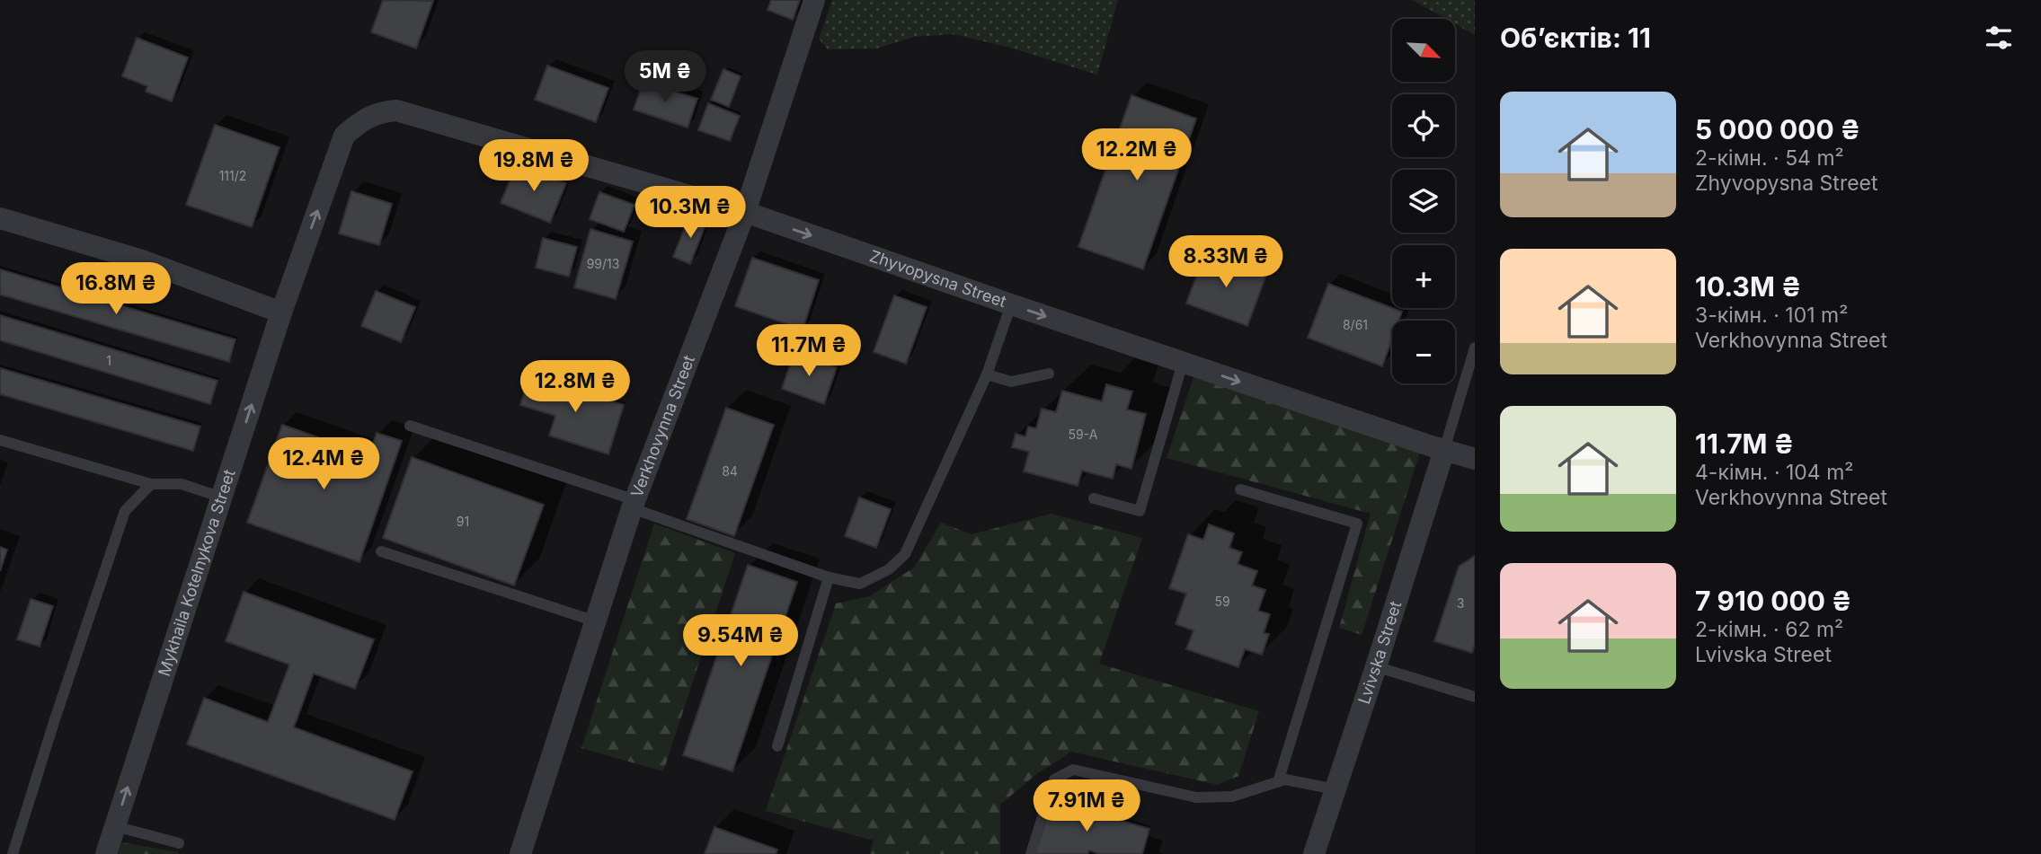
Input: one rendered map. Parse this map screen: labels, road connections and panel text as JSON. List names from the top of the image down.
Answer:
{
  "streets": {
    "street": [
      "Zhyvopysna Street",
      "Verkhovynna Street",
      "Mykhaila Kotelnykova Street",
      "Lvivska Street"
    ]
  },
  "crossings": [
    ["Zhyvopysna Street", "Verkhovynna Street"],
    ["Zhyvopysna Street", "Mykhaila Kotelnykova Street"],
    ["Zhyvopysna Street", "Lvivska Street"]
  ],
  "one_way": ["Zhyvopysna Street", "Mykhaila Kotelnykova Street"],
  "house_numbers": [
    "111/2",
    "99/13",
    "8/61",
    "1",
    "59-А",
    "84",
    "91",
    "59",
    "3"
  ],
  "north": "bottom right",
  "page": {
    "heading": "Об’єктів: 11",
    "map_buttons": ["+", "−"],
    "price": [
      "5M ₴",
      "12.2M ₴",
      "19.8M ₴",
      "10.3M ₴",
      "8.33M ₴",
      "16.8M ₴",
      "11.7M ₴",
      "12.8M ₴",
      "12.4M ₴",
      "9.54M ₴",
      "7.91M ₴"
    ],
    "list": [
      {
        "name": "5 000 000 ₴",
        "note": "2-кімн. · 54 m² · Zhyvopysna Street"
      },
      {
        "name": "10.3M ₴",
        "note": "3-кімн. · 101 m² · Verkhovynna Street"
      },
      {
        "name": "11.7M ₴",
        "note": "4-кімн. · 104 m² · Verkhovynna Street"
      },
      {
        "name": "7 910 000 ₴",
        "note": "2-кімн. · 62 m² · Lvivska Street"
      }
    ]
  }
}
